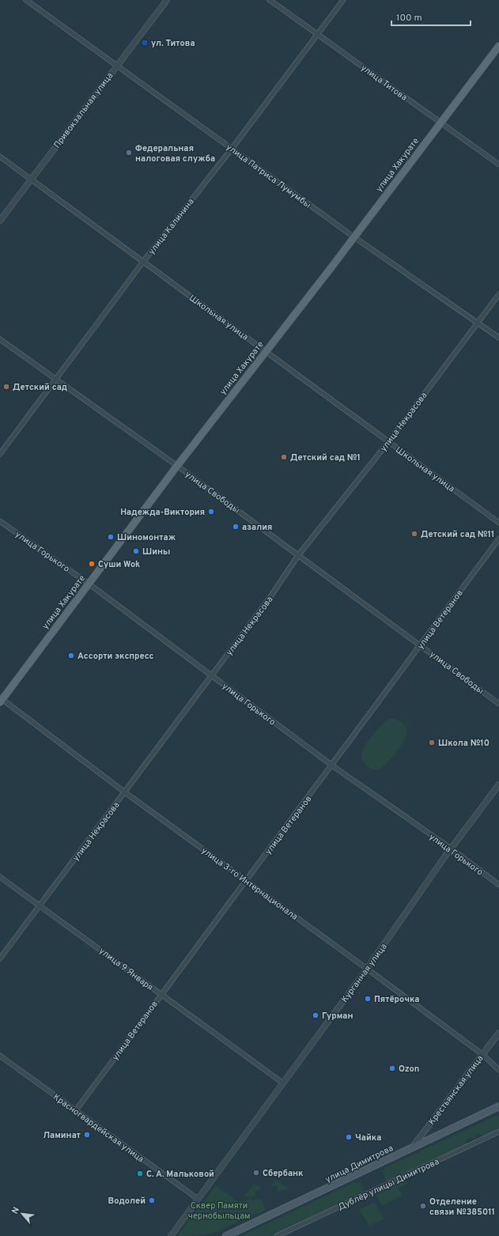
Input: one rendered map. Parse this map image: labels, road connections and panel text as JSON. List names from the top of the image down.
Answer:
{
  "streets": {
    "main road": ["улица Хакурате", "улица Димитрова"],
    "street": [
      "улица Титова",
      "Привокзальная улица",
      "улица Патриса Лумумбы",
      "улица Калинина",
      "Школьная улица",
      "улица Некрасова",
      "улица Свободы",
      "улица Горького",
      "улица Ветеранов",
      "улица 3-го Интернационала",
      "улица 9 Января",
      "Курганная улица",
      "Крестьянская улица",
      "Красногвардейская улица",
      "Дублёр улицы Димитрова"
    ]
  },
  "crossings": [
    ["улица Титова", "улица Хакурате"],
    ["улица Титова", "улица Калинина"],
    ["Привокзальная улица", "улица Патриса Лумумбы"],
    ["Привокзальная улица", "Школьная улица"],
    ["улица Хакурате", "улица Патриса Лумумбы"],
    ["улица Хакурате", "Школьная улица"],
    ["улица Хакурате", "улица Свободы"],
    ["улица Хакурате", "улица Горького"],
    ["улица Хакурате", "улица 3-го Интернационала"],
    ["улица Патриса Лумумбы", "улица Калинина"],
    ["улица Патриса Лумумбы", "улица Некрасова"],
    ["улица Калинина", "Школьная улица"],
    ["улица Калинина", "улица Свободы"],
    ["Школьная улица", "улица Некрасова"],
    ["улица Некрасова", "улица Свободы"],
    ["улица Некрасова", "улица Горького"],
    ["улица Некрасова", "улица 3-го Интернационала"],
    ["улица Некрасова", "улица 9 Января"],
    ["улица Свободы", "улица Ветеранов"],
    ["улица Горького", "улица Ветеранов"],
    ["улица Горького", "Курганная улица"],
    ["улица Ветеранов", "улица 3-го Интернационала"],
    ["улица Ветеранов", "улица 9 Января"],
    ["улица Ветеранов", "Красногвардейская улица"],
    ["улица 3-го Интернационала", "Курганная улица"],
    ["улица 3-го Интернационала", "Крестьянская улица"],
    ["улица 9 Января", "Курганная улица"],
    ["Курганная улица", "Красногвардейская улица"],
    ["Крестьянская улица", "улица Димитрова"]
  ],
  "parks": ["Сквер Памяти чернобыльцам"],
  "places": {
    "transit": ["ул. Титова"],
    "other": [
      "Федеральная налоговая служба",
      "Детский сад",
      "Детский сад №1",
      "Надежда-Виктория",
      "азалия",
      "Детский сад №11",
      "Шиномонтаж",
      "Шины",
      "Суши Wok",
      "Ассорти экспресс",
      "Школа №10",
      "Пятёрочка",
      "Гурман",
      "Ozon",
      "Ламинат",
      "Чайка",
      "Сбербанк",
      "С. А. Мальковой",
      "Водолей",
      "Отделение связи №385011"
    ]
  },
  "scale_bar": "100 m",
  "north": "top left"
}
